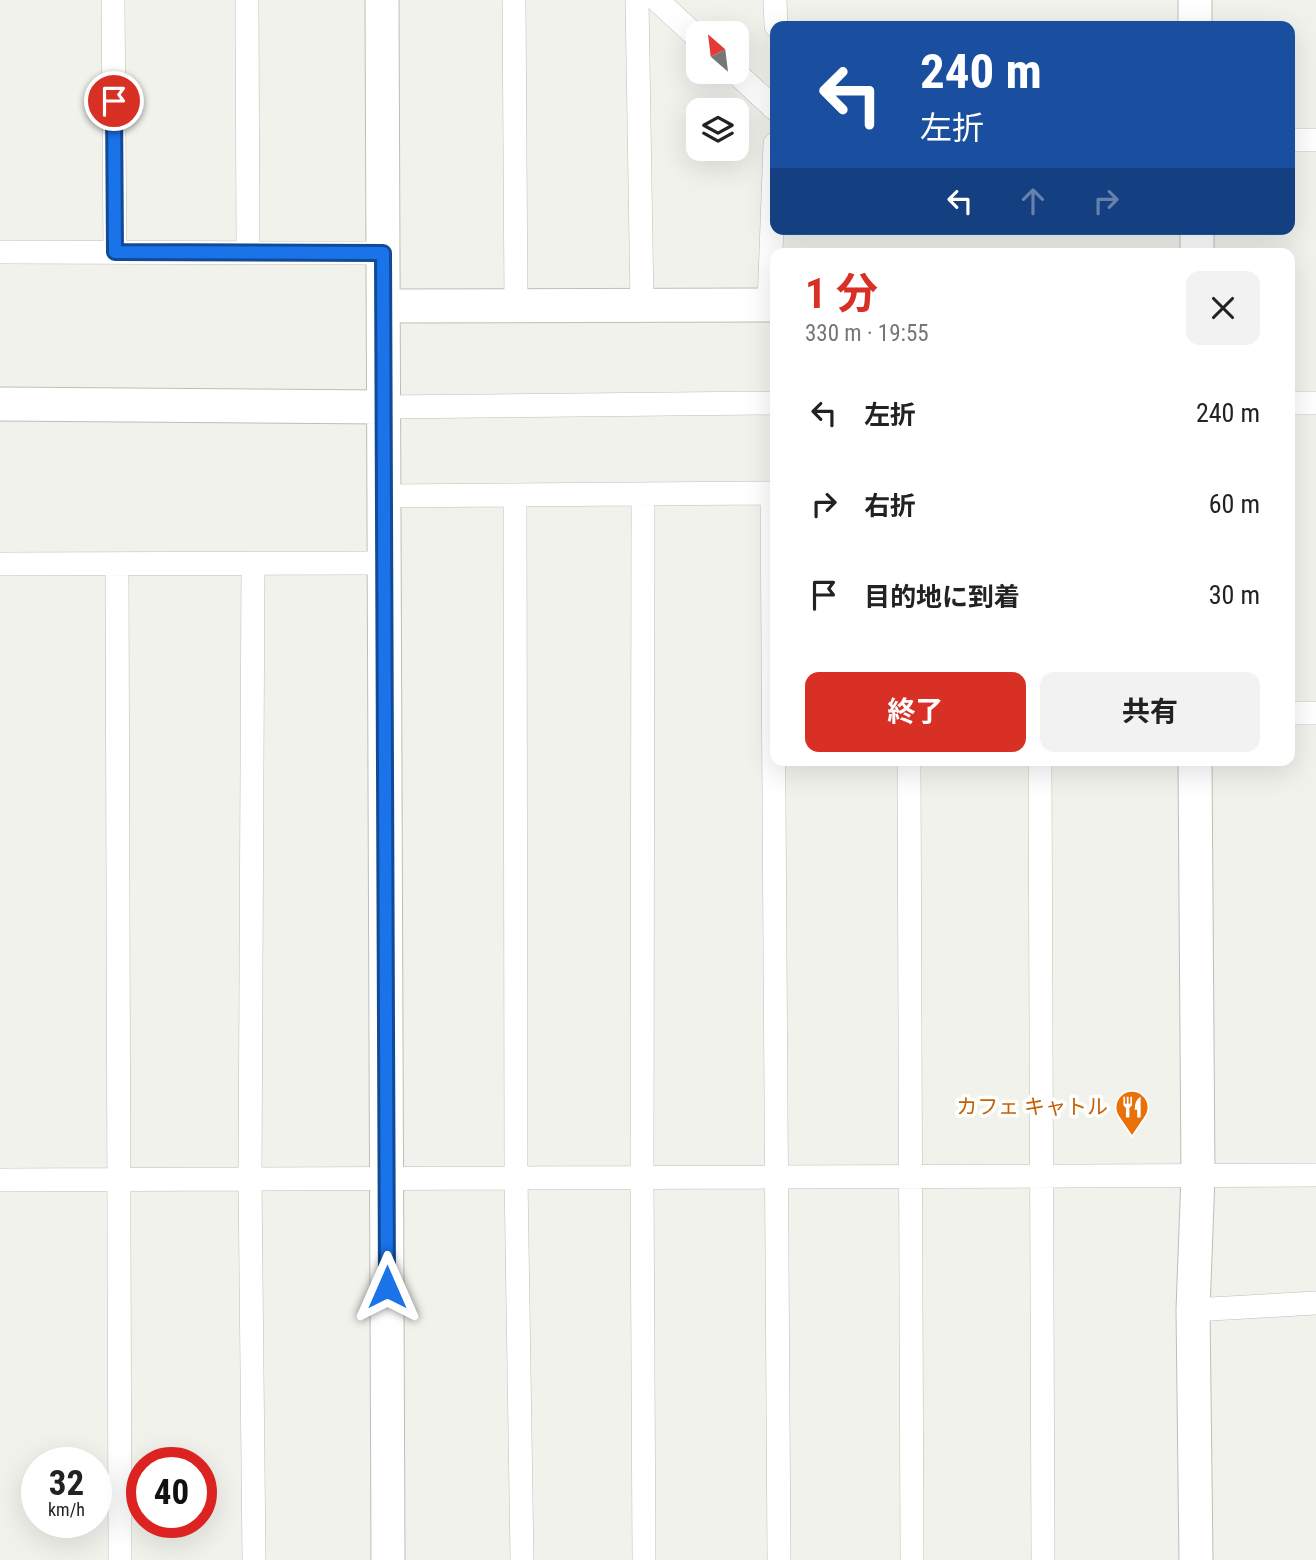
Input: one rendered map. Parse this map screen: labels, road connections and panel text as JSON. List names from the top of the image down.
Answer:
{
  "places": {
    "restaurant": ["カフェ キャトル"]
  },
  "north": "top left",
  "page": {
    "turn": ["240 m", "左折"],
    "heading": ["1 分", "330 m · 19:55"],
    "list": [
      {
        "name": "左折",
        "value": "240 m"
      },
      {
        "name": "右折",
        "value": "60 m"
      },
      {
        "name": "目的地に到着",
        "value": "30 m"
      }
    ],
    "buttons": ["終了", "共有"],
    "speed": "32 km/h",
    "limit": "40"
  }
}
